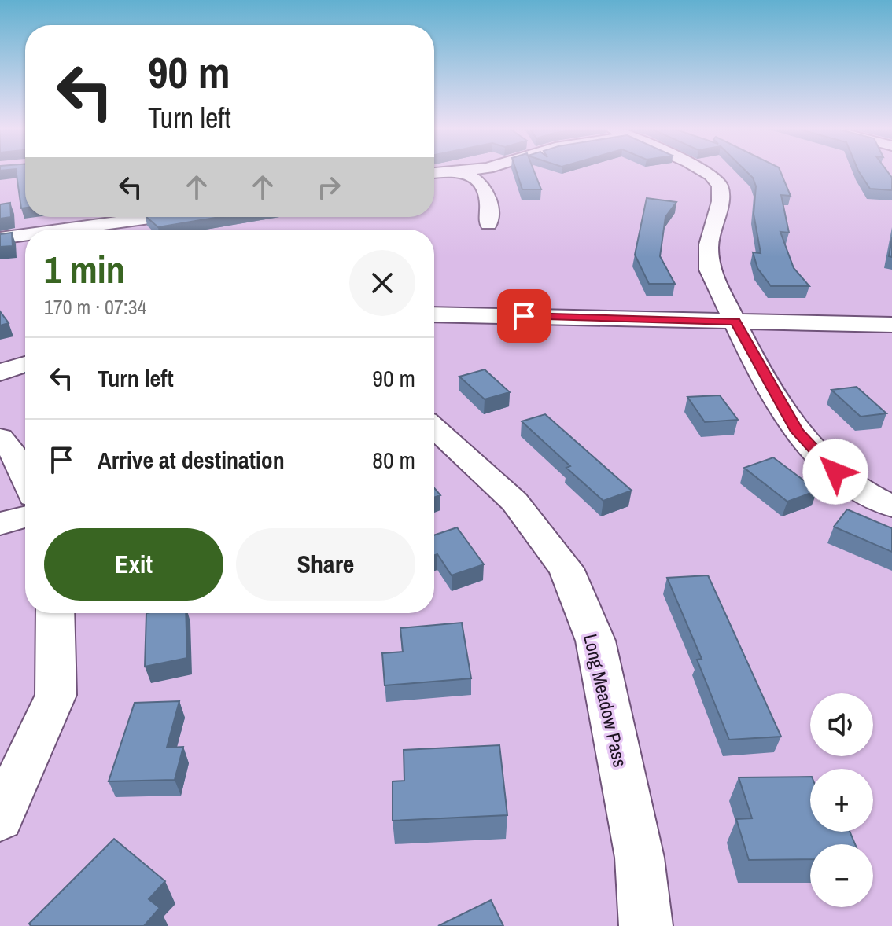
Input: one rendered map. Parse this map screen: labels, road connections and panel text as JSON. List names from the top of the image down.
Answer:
{
  "streets": {
    "street": ["Long Meadow Pass"]
  },
  "page": {
    "turn": ["90 m", "Turn left"],
    "heading": ["1 min", "170 m · 07:34"],
    "list": [
      {
        "name": "Turn left",
        "value": "90 m"
      },
      {
        "name": "Arrive at destination",
        "value": "80 m"
      }
    ],
    "buttons": ["Exit", "Share"],
    "map_buttons": ["+", "−"]
  }
}
